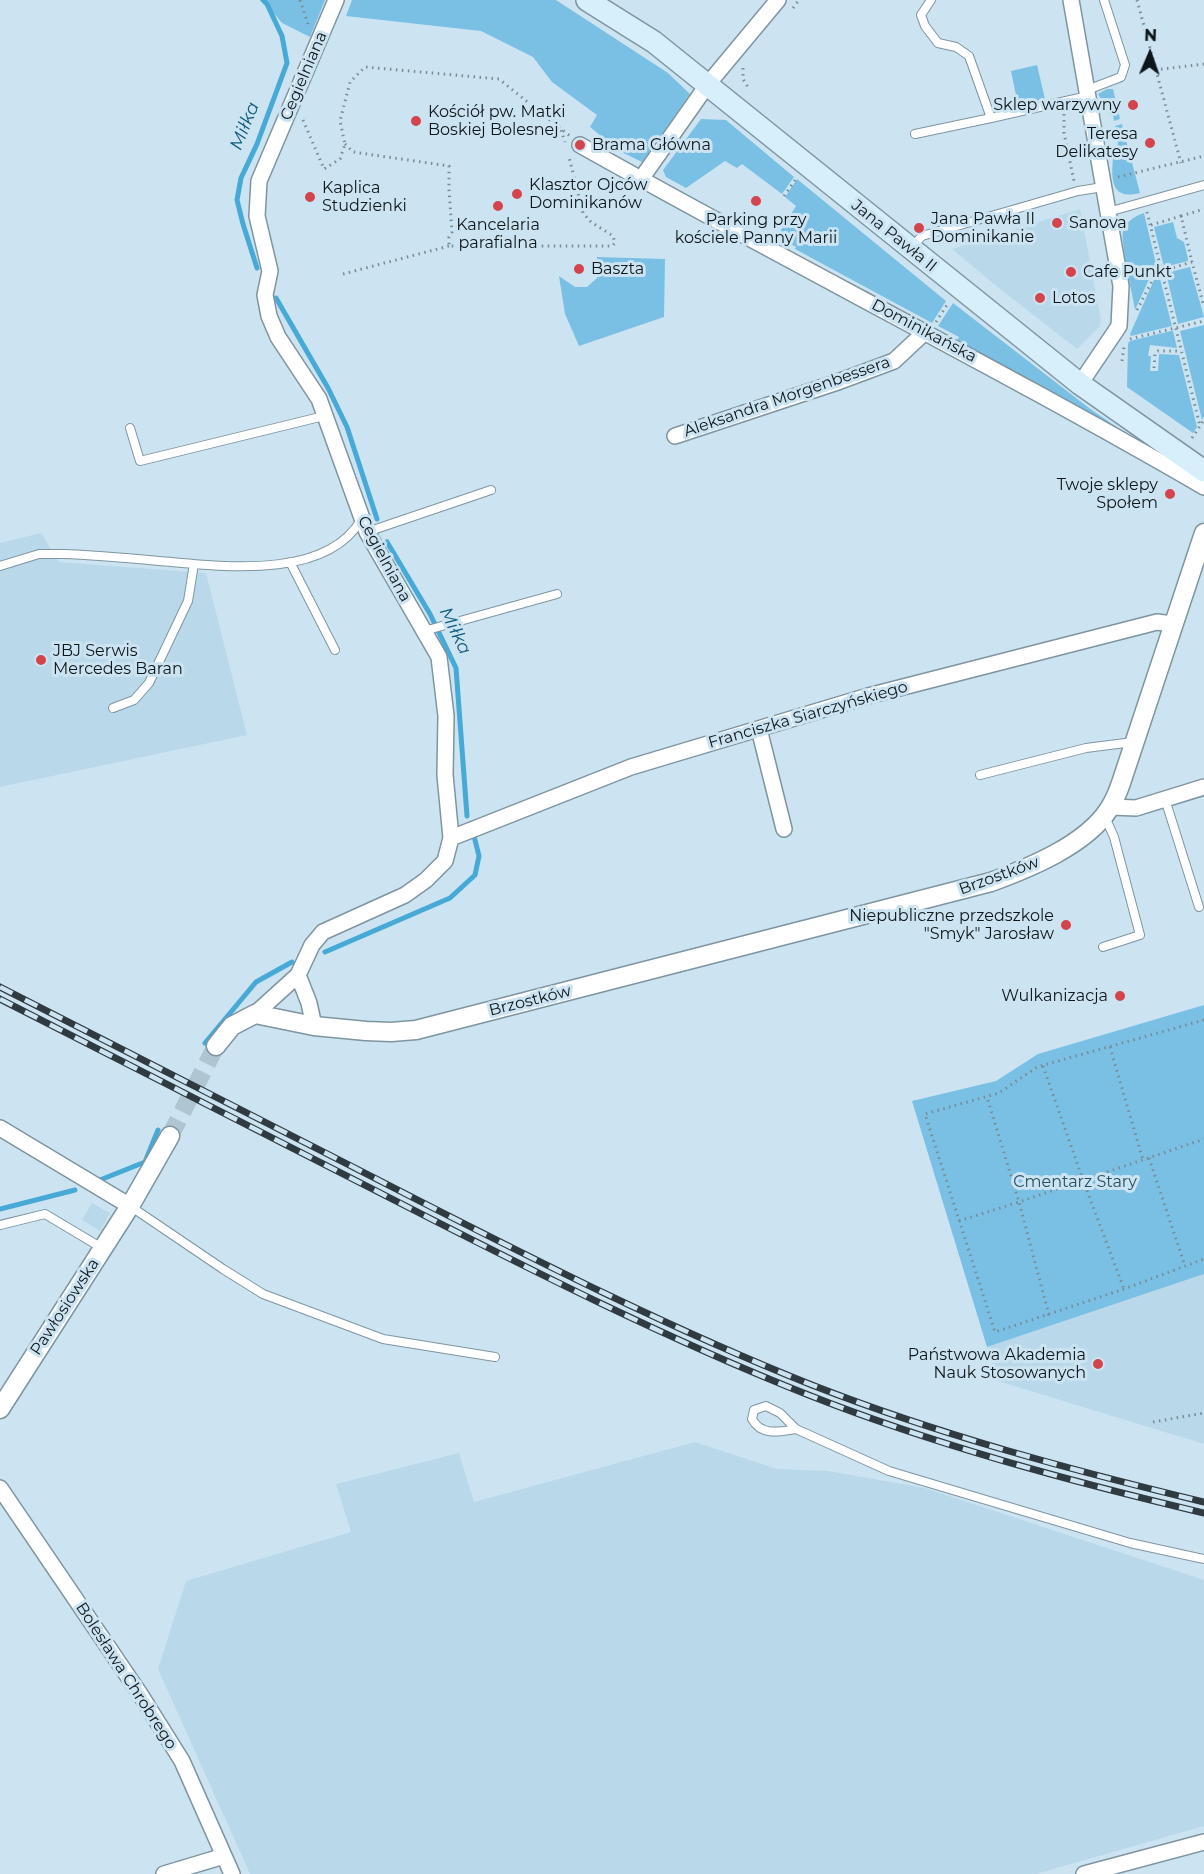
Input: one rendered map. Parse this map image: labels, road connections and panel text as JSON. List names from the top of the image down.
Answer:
{
  "streets": {
    "main road": ["Jana Pawła II"],
    "street": [
      "Cegielniana",
      "Dominikańska",
      "Aleksandra Morgenbessera",
      "Franciszka Siarczyńskiego",
      "Brzostków",
      "Pawłosiowska",
      "Bolesława Chrobrego"
    ]
  },
  "crossings": [
    ["Cegielniana", "Franciszka Siarczyńskiego"],
    ["Cegielniana", "Brzostków"],
    ["Dominikańska", "Aleksandra Morgenbessera"],
    ["Franciszka Siarczyńskiego", "Brzostków"]
  ],
  "water": ["Miłka"],
  "parks": ["Cmentarz Stary"],
  "places": [
    "Sklep warzywny",
    "Kościół pw. Matki Boskiej Bolesnej",
    "Teresa Delikatesy",
    "Brama Główna",
    "Klasztor Ojców Dominikanów",
    "Kaplica Studzienki",
    "Parking przy kościele Panny Marii",
    "Kancelaria parafialna",
    "Sanova",
    "Jana Pawła II Dominikanie",
    "Baszta",
    "Cafe Punkt",
    "Lotos",
    "Twoje sklepy Społem",
    "JBJ Serwis Mercedes Baran",
    "Niepubliczne przedszkole \"Smyk\" Jarosław",
    "Wulkanizacja",
    "Państwowa Akademia Nauk Stosowanych"
  ],
  "north": "top"
}
